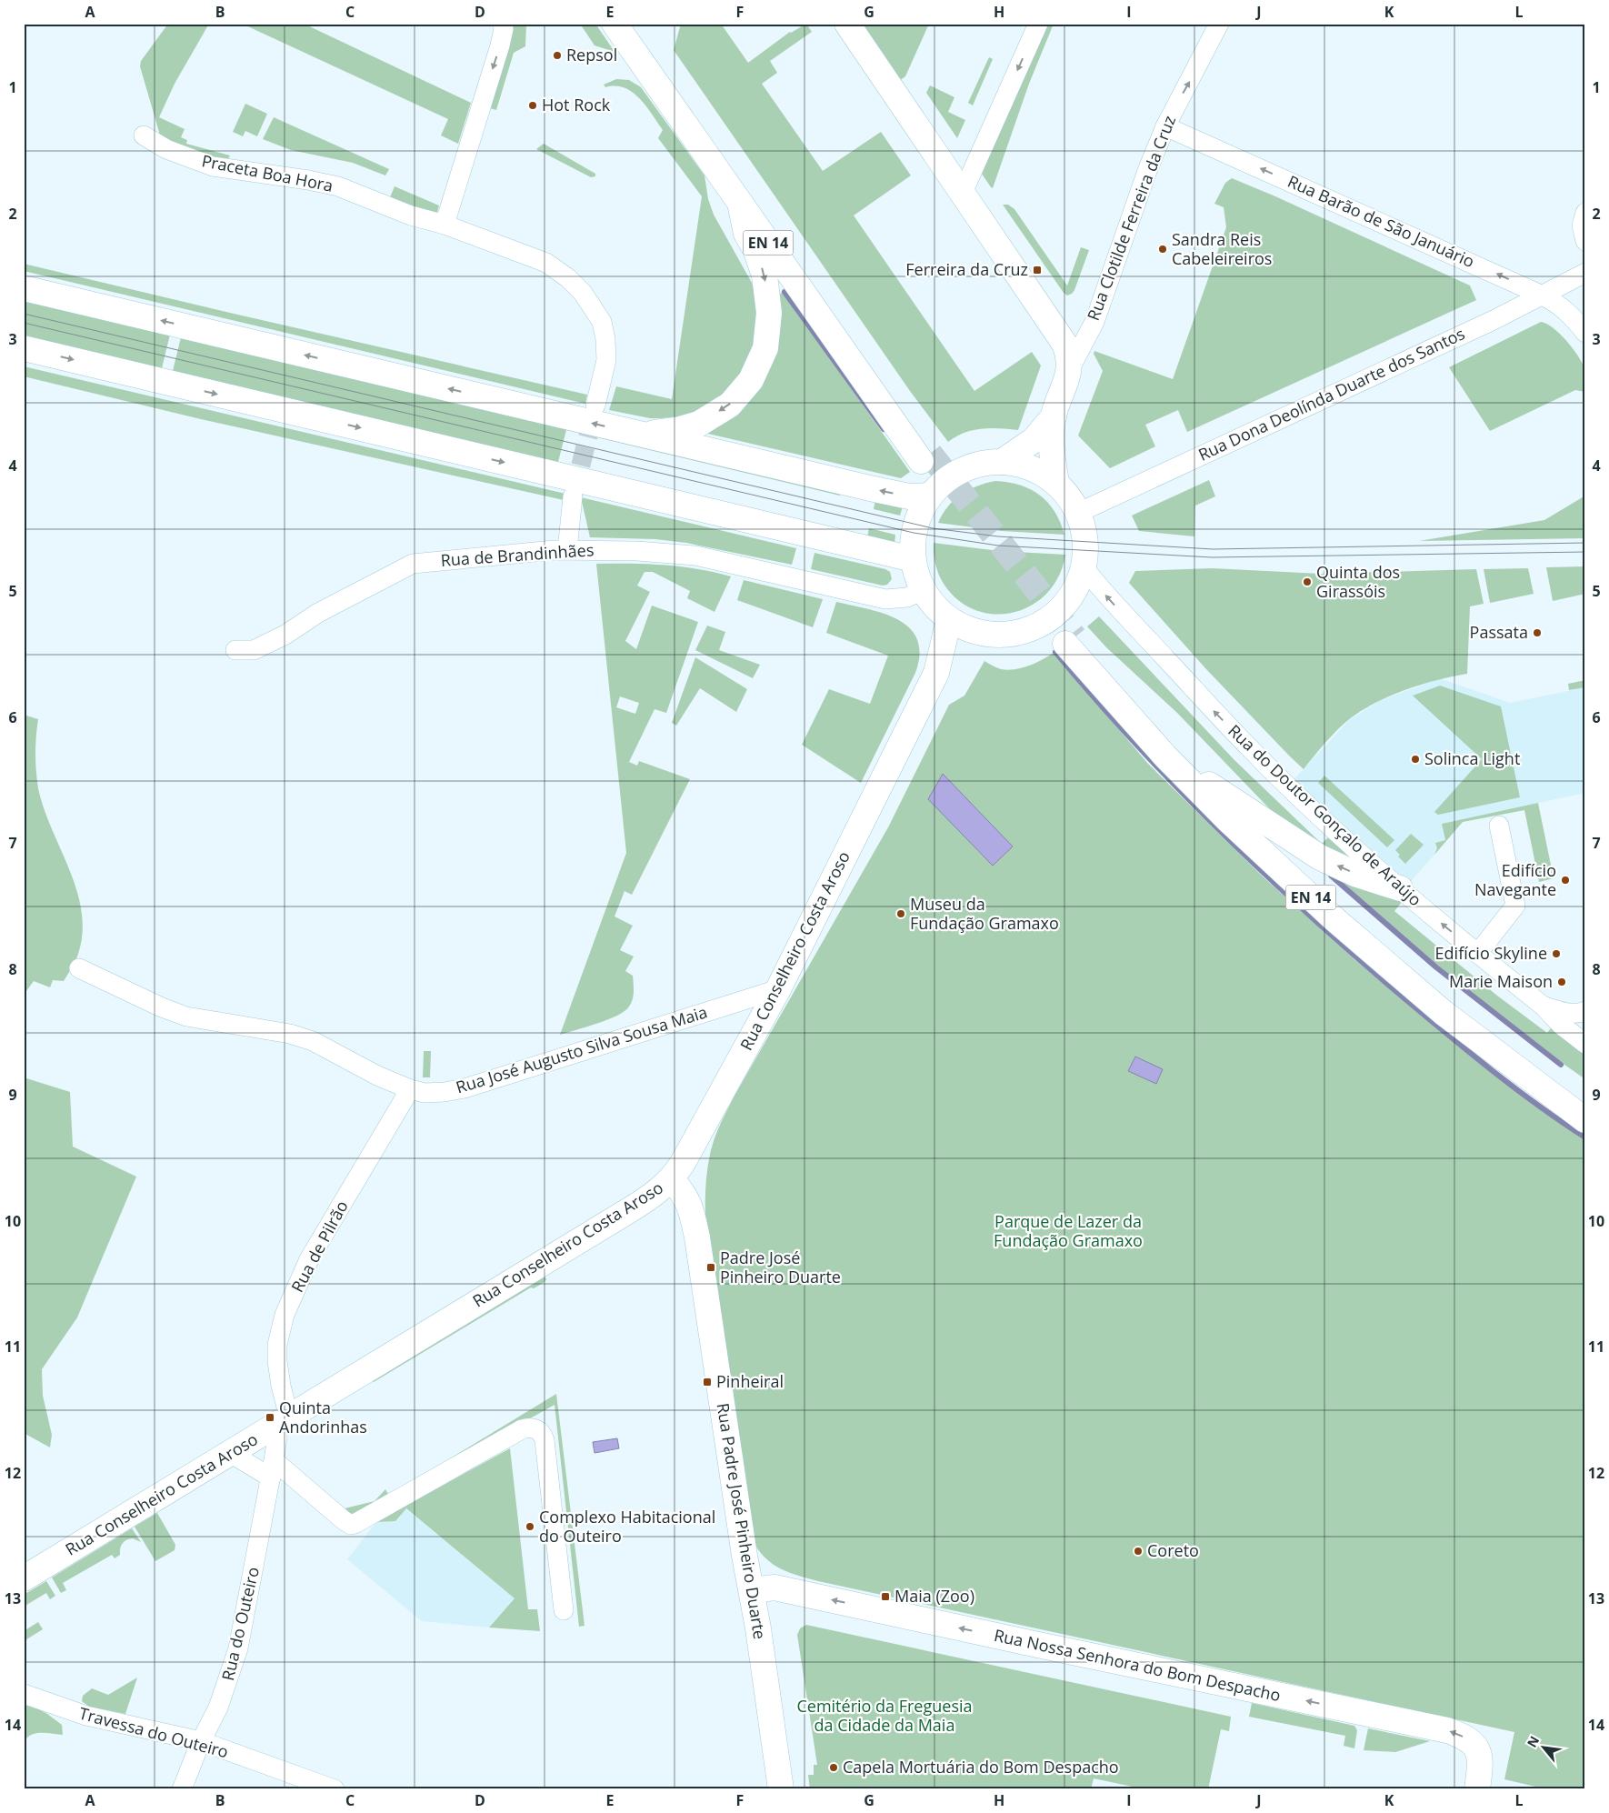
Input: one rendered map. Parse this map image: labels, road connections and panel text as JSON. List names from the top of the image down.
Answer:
{
  "streets": {
    "main road": [
      "Rua Clotilde Ferreira da Cruz",
      "EN 14",
      "Rua Conselheiro Costa Aroso",
      "Rua Padre José Pinheiro Duarte",
      "Rua Nossa Senhora do Bom Despacho"
    ],
    "street": [
      "Praceta Boa Hora",
      "Rua Barão de São Januário",
      "Rua Dona Deolínda Duarte dos Santos",
      "Rua de Brandinhães",
      "Rua do Doutor Gonçalo de Araújo",
      "Rua José Augusto Silva Sousa Maia",
      "Rua de Pilrão",
      "Rua do Outeiro",
      "Travessa do Outeiro"
    ]
  },
  "crossings": [
    ["Rua Clotilde Ferreira da Cruz", "Rua Barão de São Januário"],
    ["Rua Barão de São Januário", "Rua Dona Deolínda Duarte dos Santos"],
    ["Rua Conselheiro Costa Aroso", "Rua José Augusto Silva Sousa Maia"],
    ["Rua Conselheiro Costa Aroso", "Rua de Pilrão"],
    ["Rua Conselheiro Costa Aroso", "Rua Padre José Pinheiro Duarte"],
    ["Rua Conselheiro Costa Aroso", "Rua do Outeiro"],
    ["Rua José Augusto Silva Sousa Maia", "Rua de Pilrão"],
    ["Rua de Pilrão", "Rua do Outeiro"],
    ["Rua Padre José Pinheiro Duarte", "Rua Nossa Senhora do Bom Despacho"],
    ["Rua do Outeiro", "Travessa do Outeiro"]
  ],
  "one_way": ["Rua Barão de São Januário", "Rua do Doutor Gonçalo de Araújo", "Rua Nossa Senhora do Bom Despacho"],
  "parks": ["Parque de Lazer da Fundação Gramaxo", "Cemitério da Freguesia da Cidade da Maia"],
  "places": {
    "other": [
      "Repsol",
      "Hot Rock",
      "Sandra Reis Cabeleireiros",
      "Quinta dos Girassóis",
      "Passata",
      "Solinca Light",
      "Edifício Navegante",
      "Museu da Fundação Gramaxo",
      "Edifício Skyline",
      "Marie Maison",
      "Complexo Habitacional do Outeiro",
      "Coreto",
      "Capela Mortuária do Bom Despacho"
    ],
    "transit": [
      "Ferreira da Cruz",
      "Padre José Pinheiro Duarte",
      "Pinheiral",
      "Quinta Andorinhas",
      "Maia (Zoo)"
    ]
  },
  "north": "top left",
  "grid": {
    "columns": [
      "A",
      "B",
      "C",
      "D",
      "E",
      "F",
      "G",
      "H",
      "I",
      "J",
      "K",
      "L"
    ],
    "rows": [
      "1",
      "2",
      "3",
      "4",
      "5",
      "6",
      "7",
      "8",
      "9",
      "10",
      "11",
      "12",
      "13",
      "14"
    ]
  }
}
